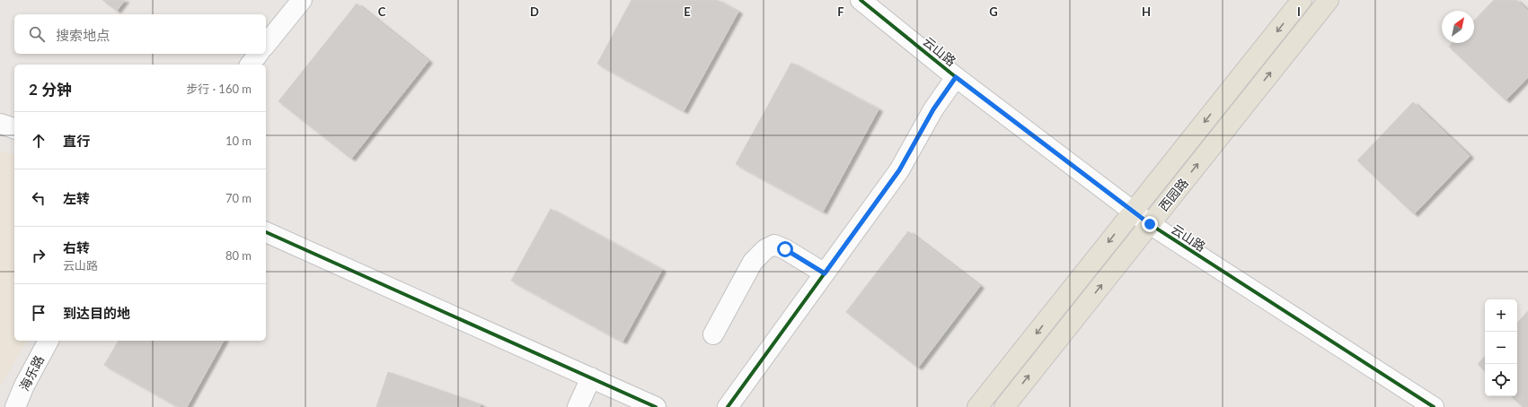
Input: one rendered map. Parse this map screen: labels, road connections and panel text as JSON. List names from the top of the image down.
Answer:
{
  "streets": {
    "main road": ["西园路"],
    "street": ["云山路", "海乐路"]
  },
  "crossings": [
    ["云山路", "西园路"]
  ],
  "north": "top right",
  "page": {
    "search": "搜索地点",
    "heading": ["2 分钟", "步行 · 160 m"],
    "list": [
      ["直行", "10 m"],
      ["左转", "70 m"],
      ["右转", "云山路", "80 m"],
      "到达目的地"
    ],
    "map_buttons": ["+", "−"]
  },
  "grid": {
    "columns": [
      "C",
      "D",
      "E",
      "F",
      "G",
      "H",
      "I"
    ]
  }
}
